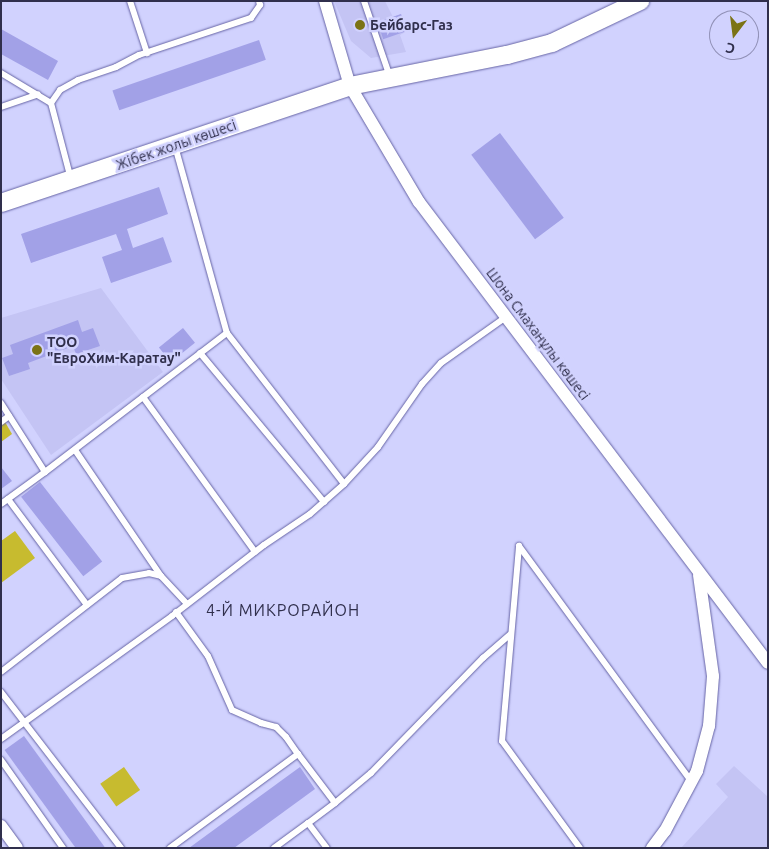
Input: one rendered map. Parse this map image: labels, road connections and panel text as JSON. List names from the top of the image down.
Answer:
{
  "streets": {
    "main road": ["Жібек жолы көшесі"],
    "street": ["Шона Смаханұлы көшесі"]
  },
  "crossings": [
    ["Жібек жолы көшесі", "Шона Смаханұлы көшесі"]
  ],
  "districts": ["4-Й МИКРОРАЙОН"],
  "places": ["Бейбарс-Газ", "ТОО \"ЕвроХим-Каратау\""],
  "north": "bottom"
}
